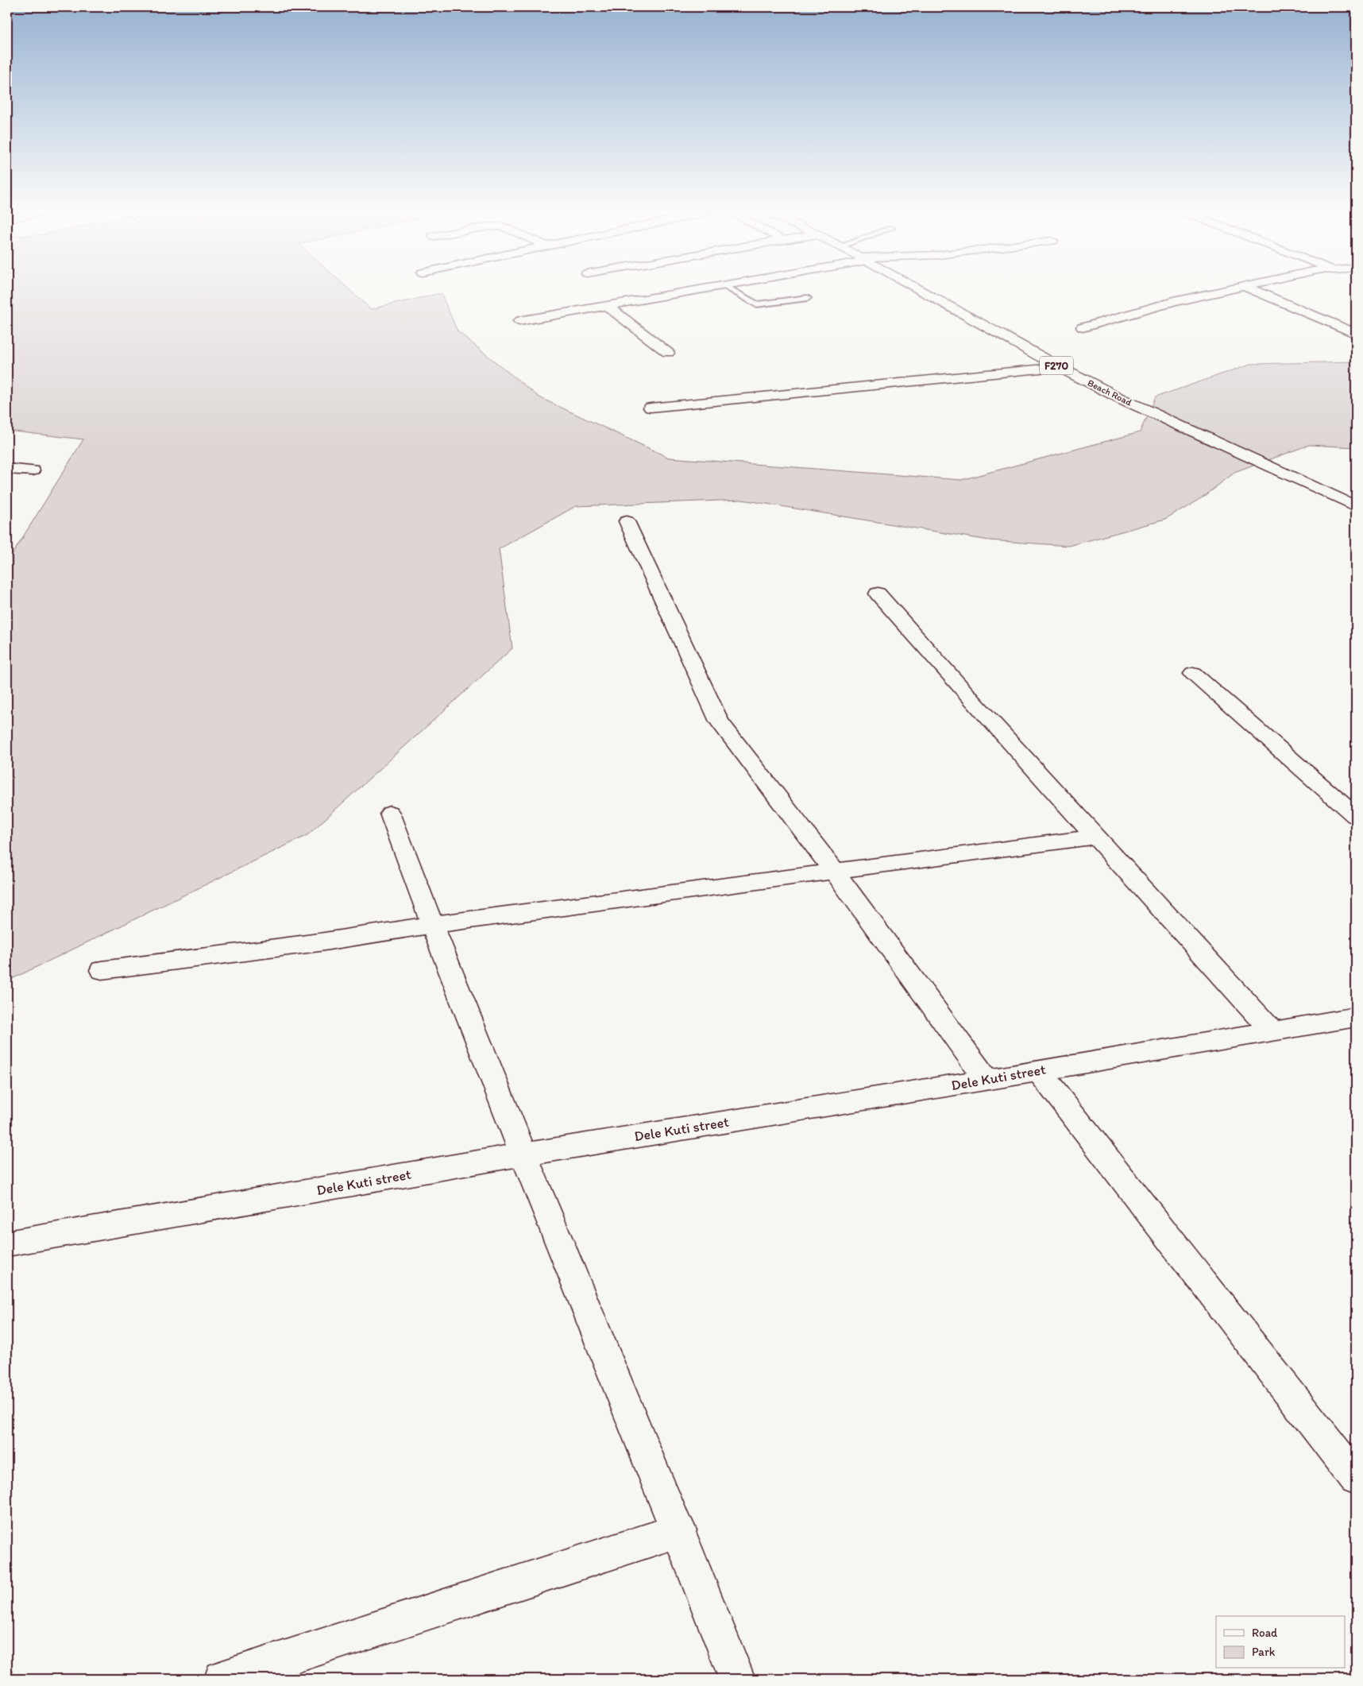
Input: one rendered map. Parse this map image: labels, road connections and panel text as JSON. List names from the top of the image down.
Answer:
{
  "streets": {
    "street": ["F270", "Beach Road", "Dele Kuti street"]
  },
  "legend": ["Road", "Park"]
}
